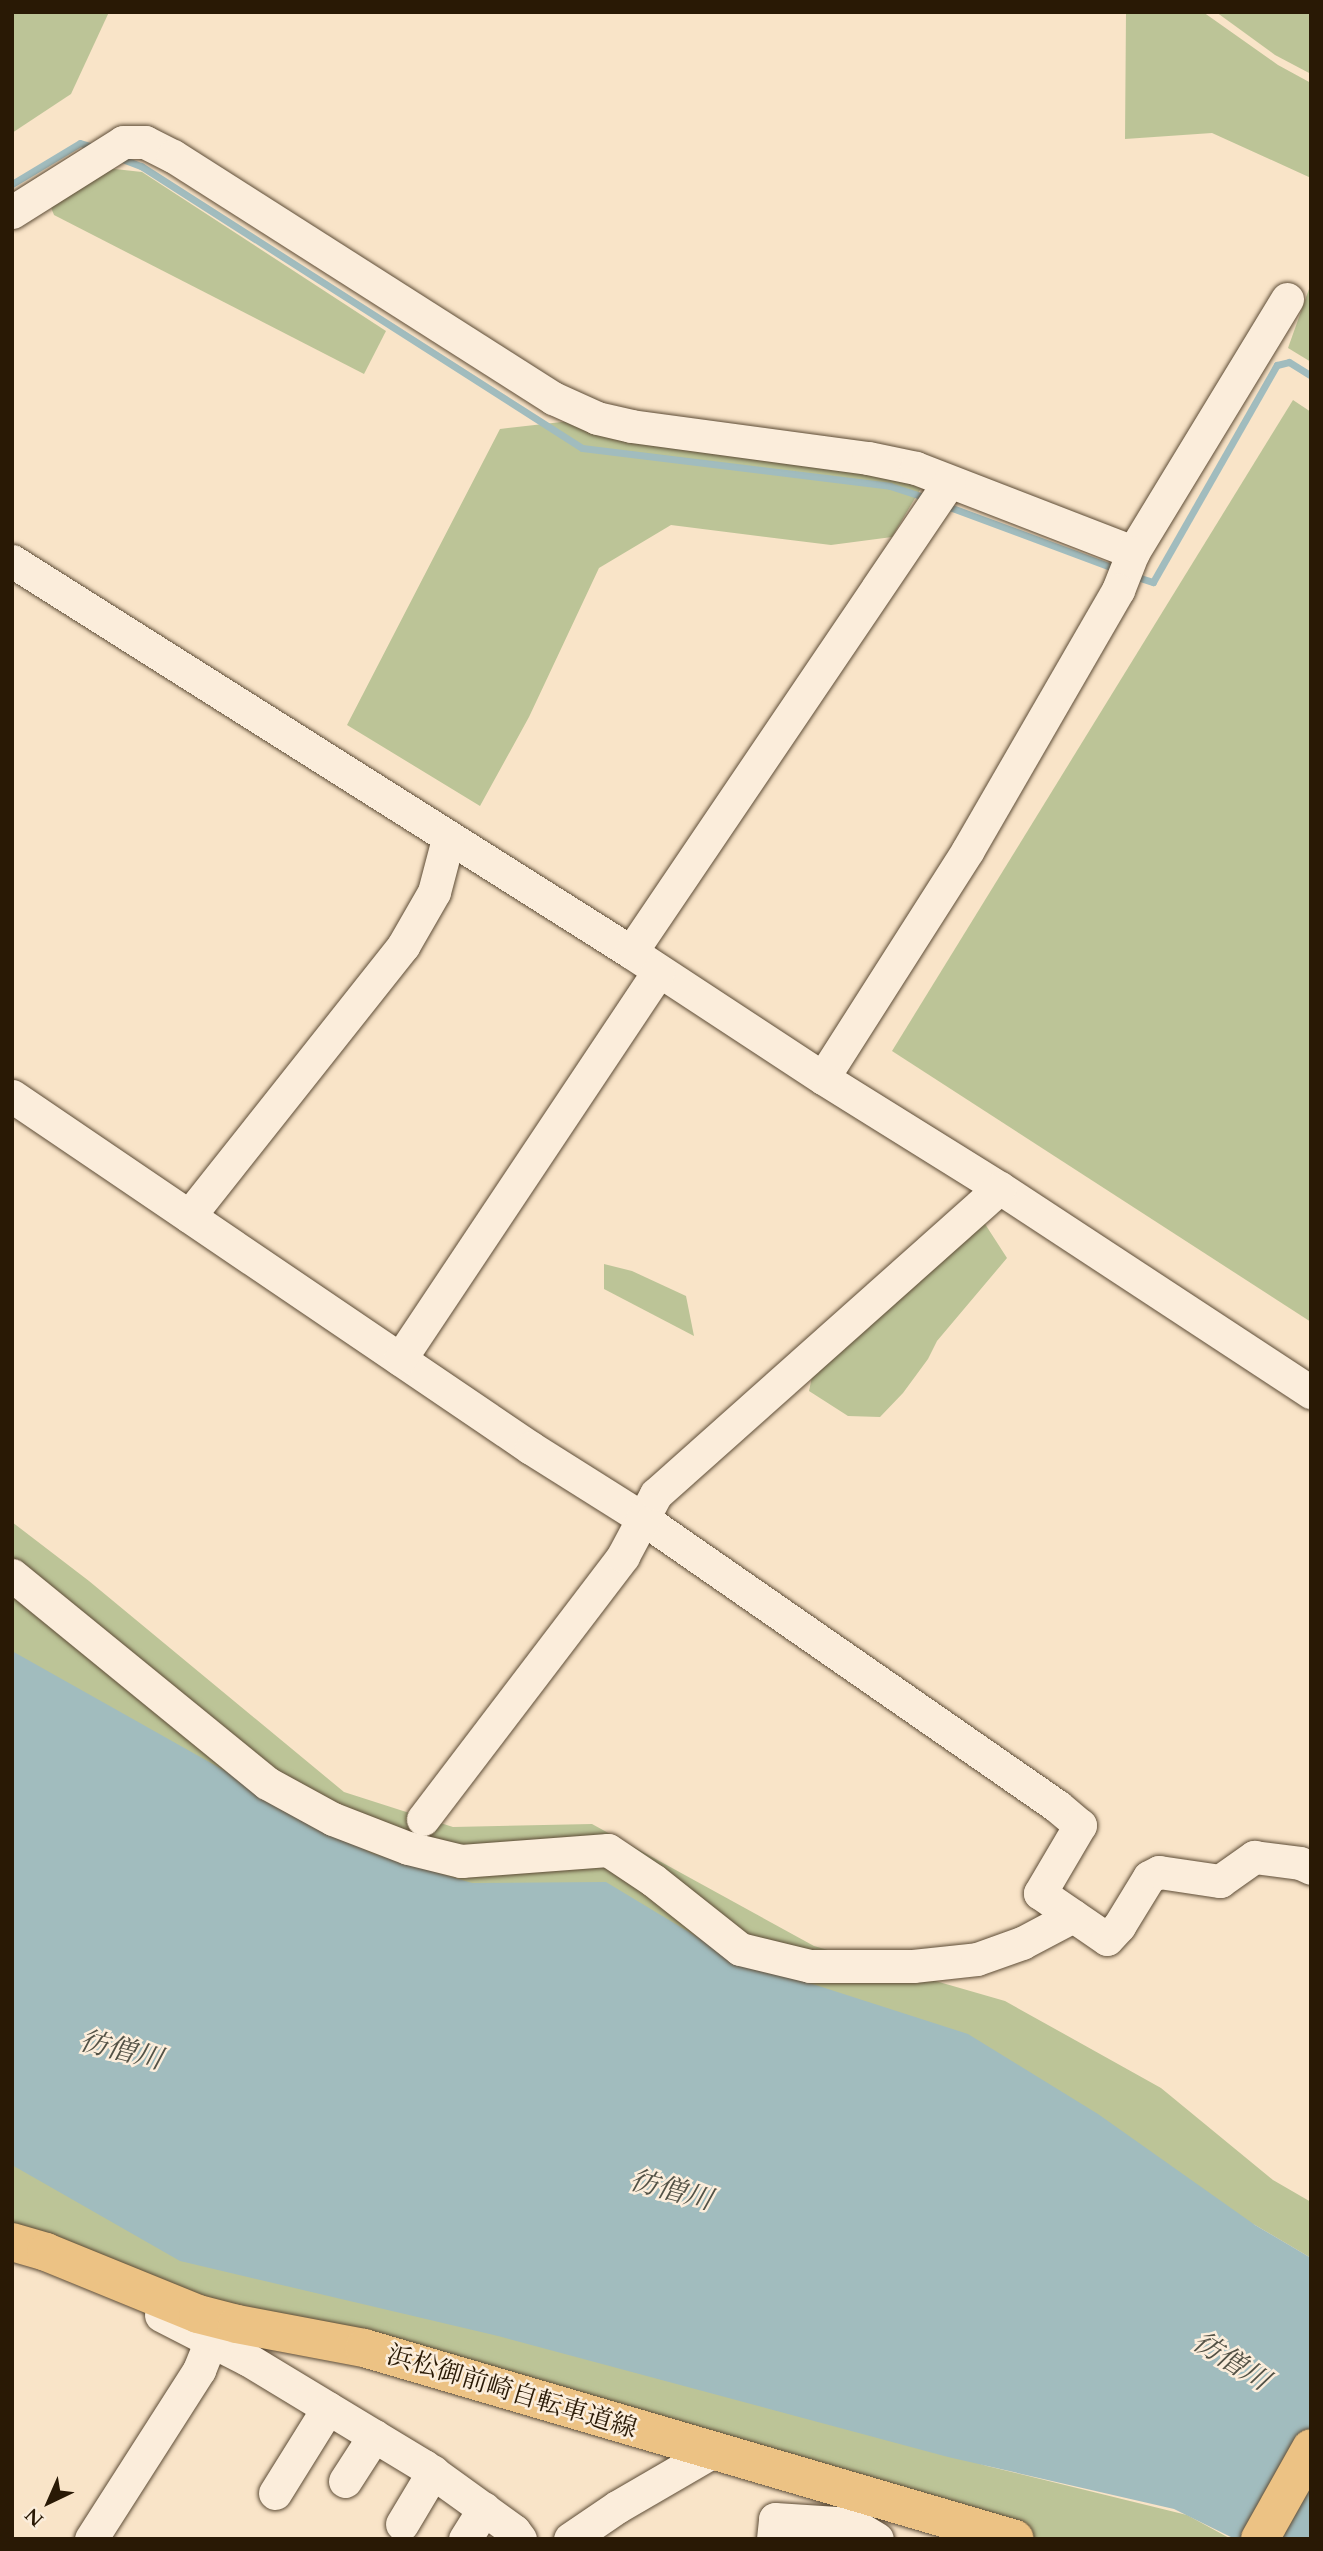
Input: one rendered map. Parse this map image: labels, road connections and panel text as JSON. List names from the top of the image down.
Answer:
{
  "streets": {
    "main road": ["浜松御前崎自転車道線"]
  },
  "water": ["彷僧川"],
  "north": "bottom left"
}
